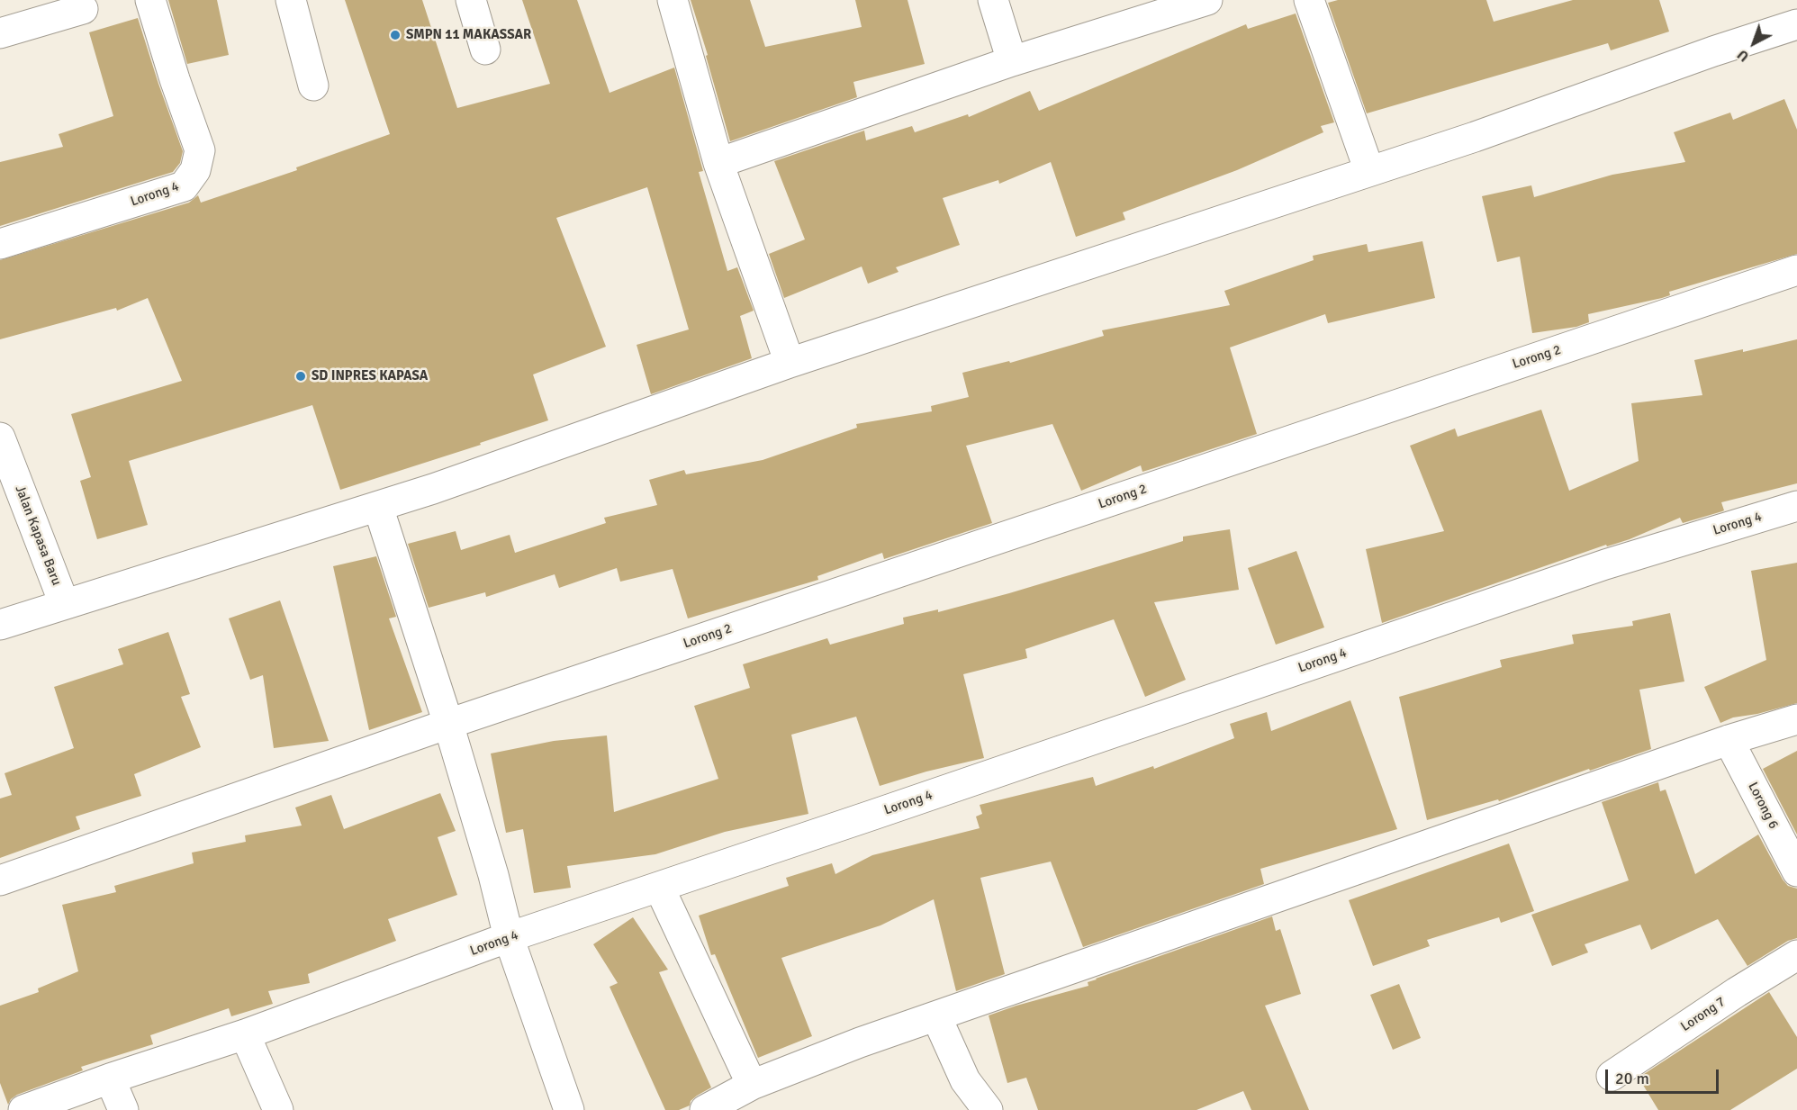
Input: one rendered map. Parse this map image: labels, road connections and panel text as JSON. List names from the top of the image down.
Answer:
{
  "streets": {
    "street": [
      "Lorong 4",
      "Lorong 2",
      "Jalan Kapasa Baru",
      "Lorong 6",
      "Lorong 7"
    ]
  },
  "places": ["SMPN 11 MAKASSAR", "SD INPRES KAPASA"],
  "scale_bar": "20 m",
  "north": "bottom left"
}
